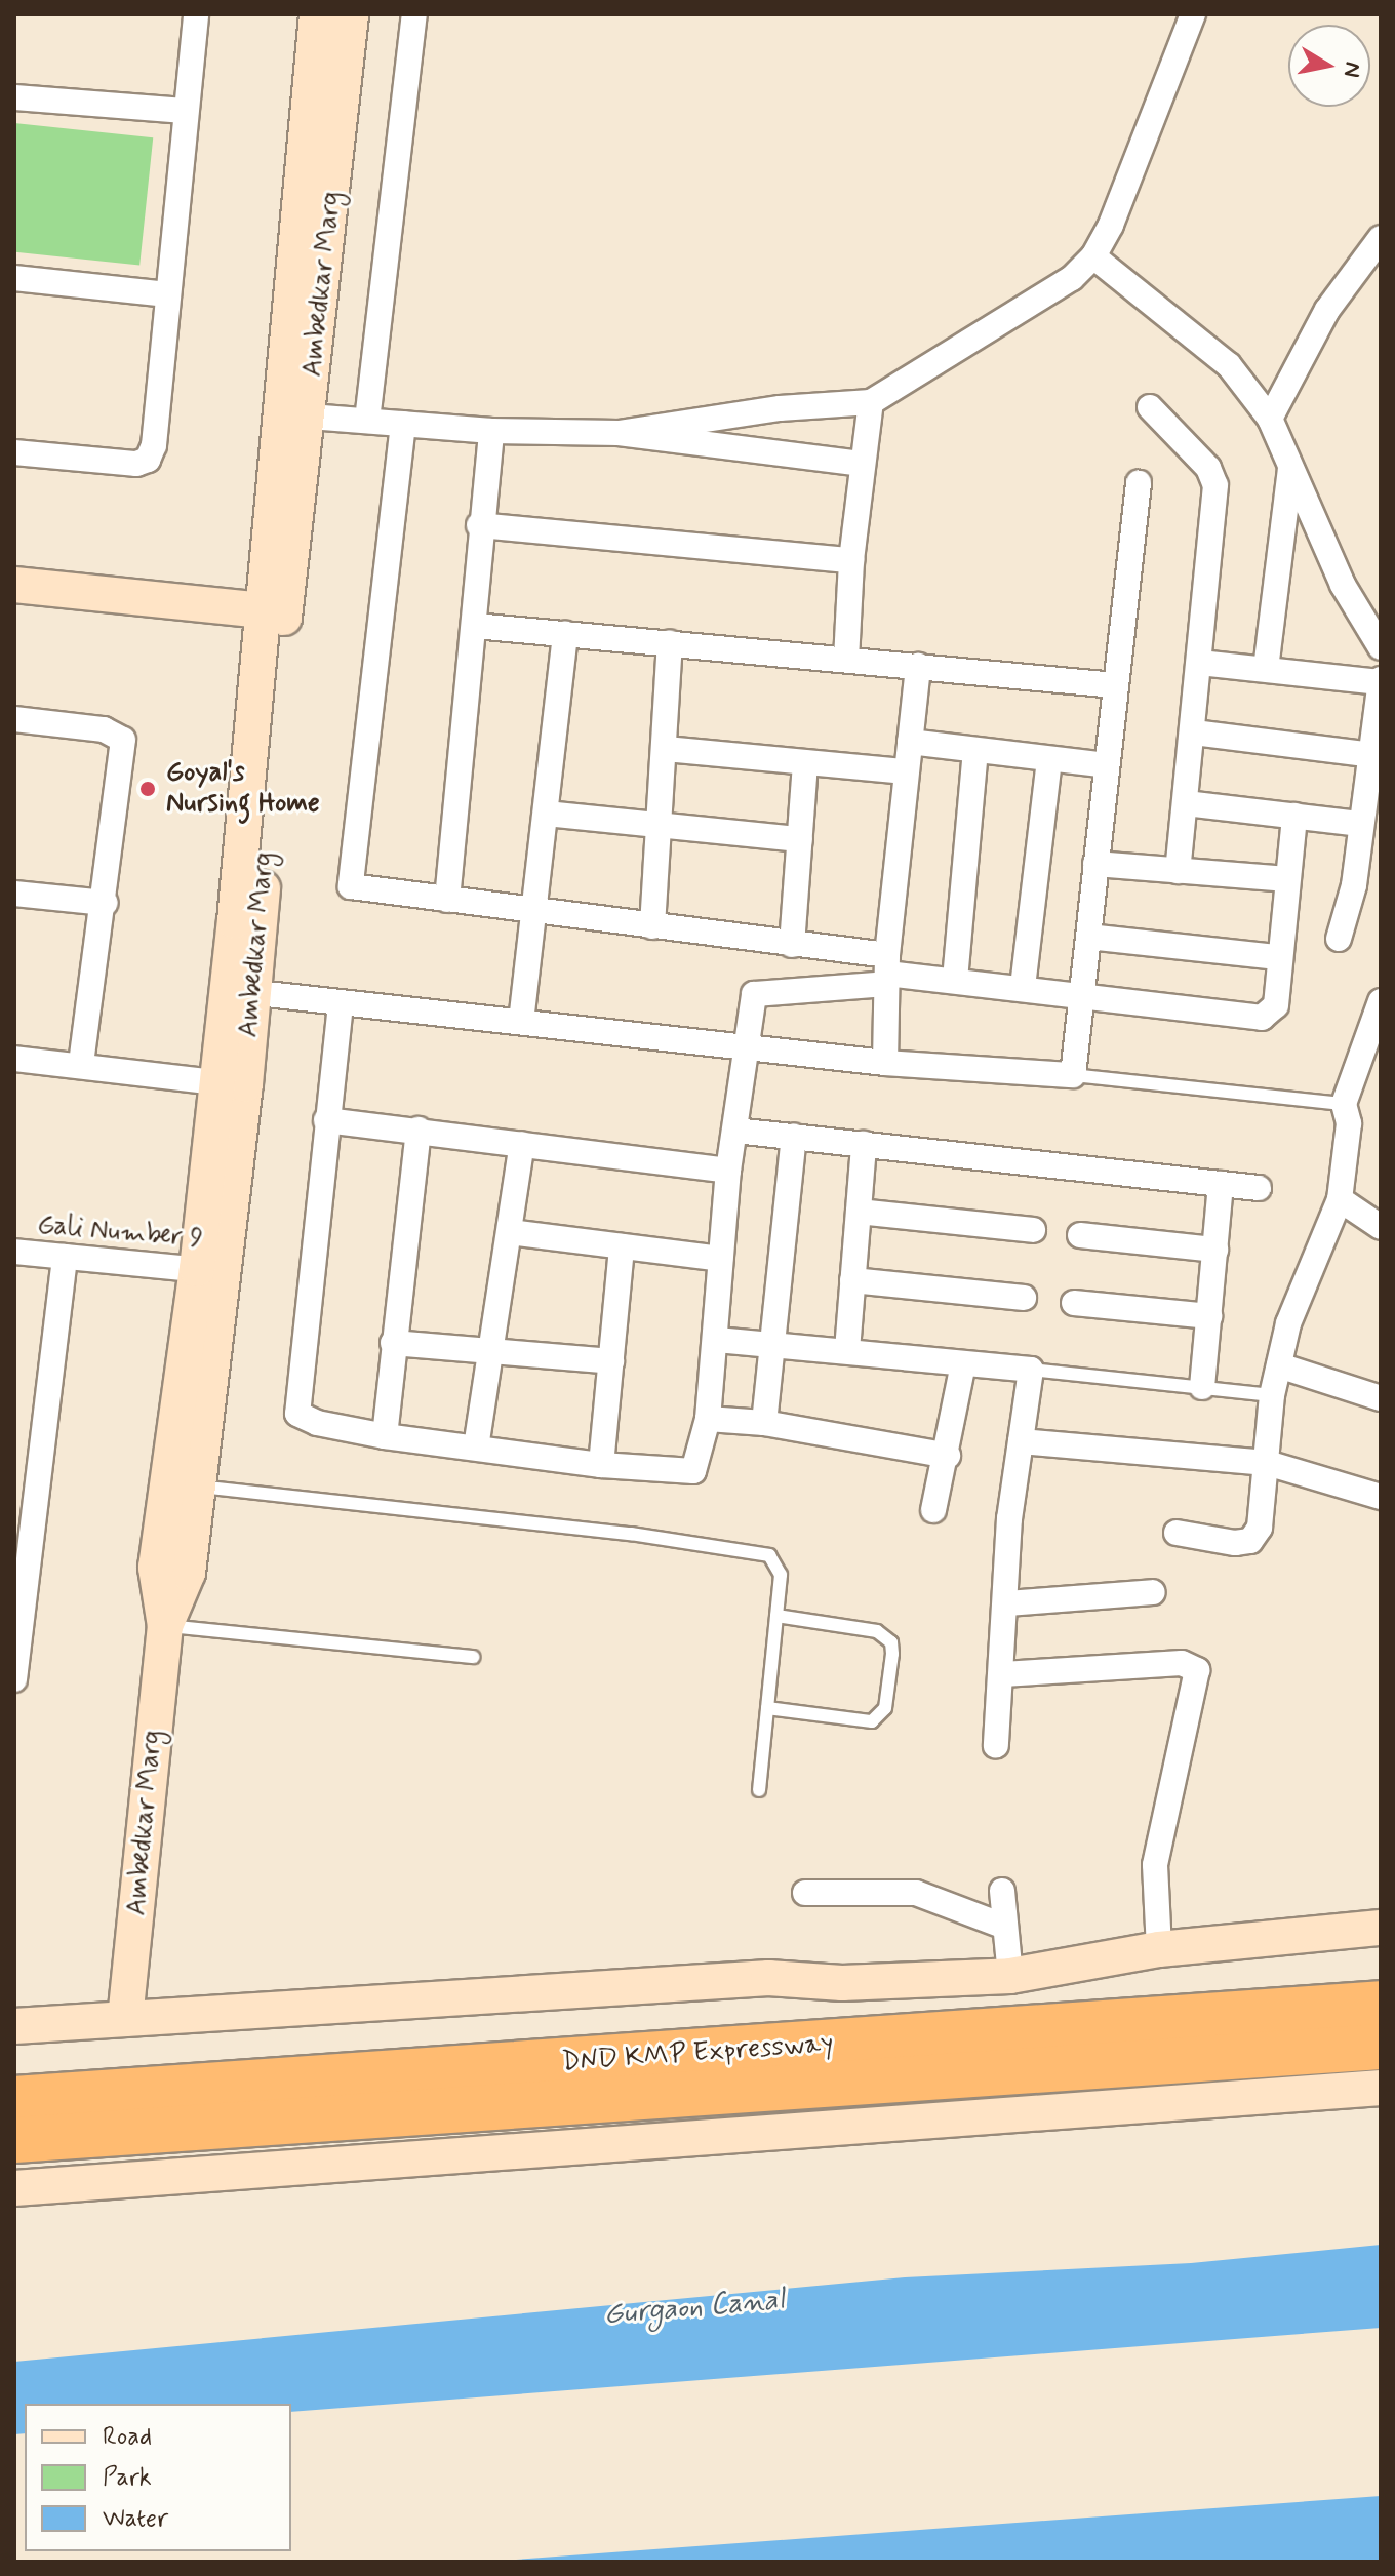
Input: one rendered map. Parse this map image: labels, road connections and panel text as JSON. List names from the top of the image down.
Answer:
{
  "streets": {
    "highway": ["DND KMP Expressway"],
    "street": ["Ambedkar Marg", "Gali Number 9"]
  },
  "crossings": [
    ["Ambedkar Marg", "Gali Number 9"]
  ],
  "water": ["Gurgaon Canal"],
  "places": ["Goyal's Nursing Home"],
  "legend": ["Road", "Park", "Water"],
  "north": "right"
}
